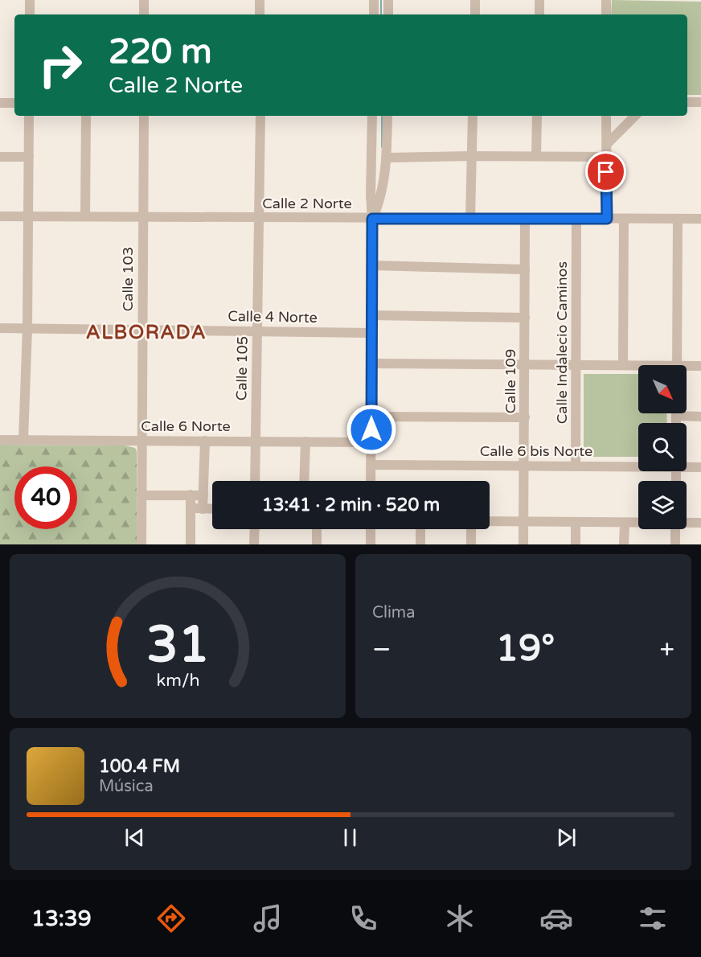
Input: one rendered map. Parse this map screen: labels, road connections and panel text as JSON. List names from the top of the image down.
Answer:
{
  "streets": {
    "street": [
      "Calle 2 Norte",
      "Calle 103",
      "Calle 4 Norte",
      "Calle Indalecio Caminos",
      "Calle 105",
      "Calle 109",
      "Calle 6 Norte",
      "Calle 6 bis Norte"
    ]
  },
  "crossings": [
    ["Calle 2 Norte", "Calle 103"],
    ["Calle 2 Norte", "Calle Indalecio Caminos"],
    ["Calle 2 Norte", "Calle 105"],
    ["Calle 2 Norte", "Calle 109"],
    ["Calle 103", "Calle 4 Norte"],
    ["Calle 103", "Calle 6 Norte"],
    ["Calle 4 Norte", "Calle 105"],
    ["Calle Indalecio Caminos", "Calle 6 bis Norte"],
    ["Calle 105", "Calle 6 Norte"],
    ["Calle 109", "Calle 6 bis Norte"]
  ],
  "districts": ["ALBORADA"],
  "north": "bottom right",
  "page": {
    "turn": ["220 m", "Calle 2 Norte"],
    "limit": "40",
    "trip": "13:41 · 2 min · 520 m",
    "tile": "Clima",
    "heat": ["−", "19°", "+"],
    "song": ["100.4 FM", "Música"],
    "tabs": "13:39",
    "gauge": ["31", "km/h"]
  }
}
